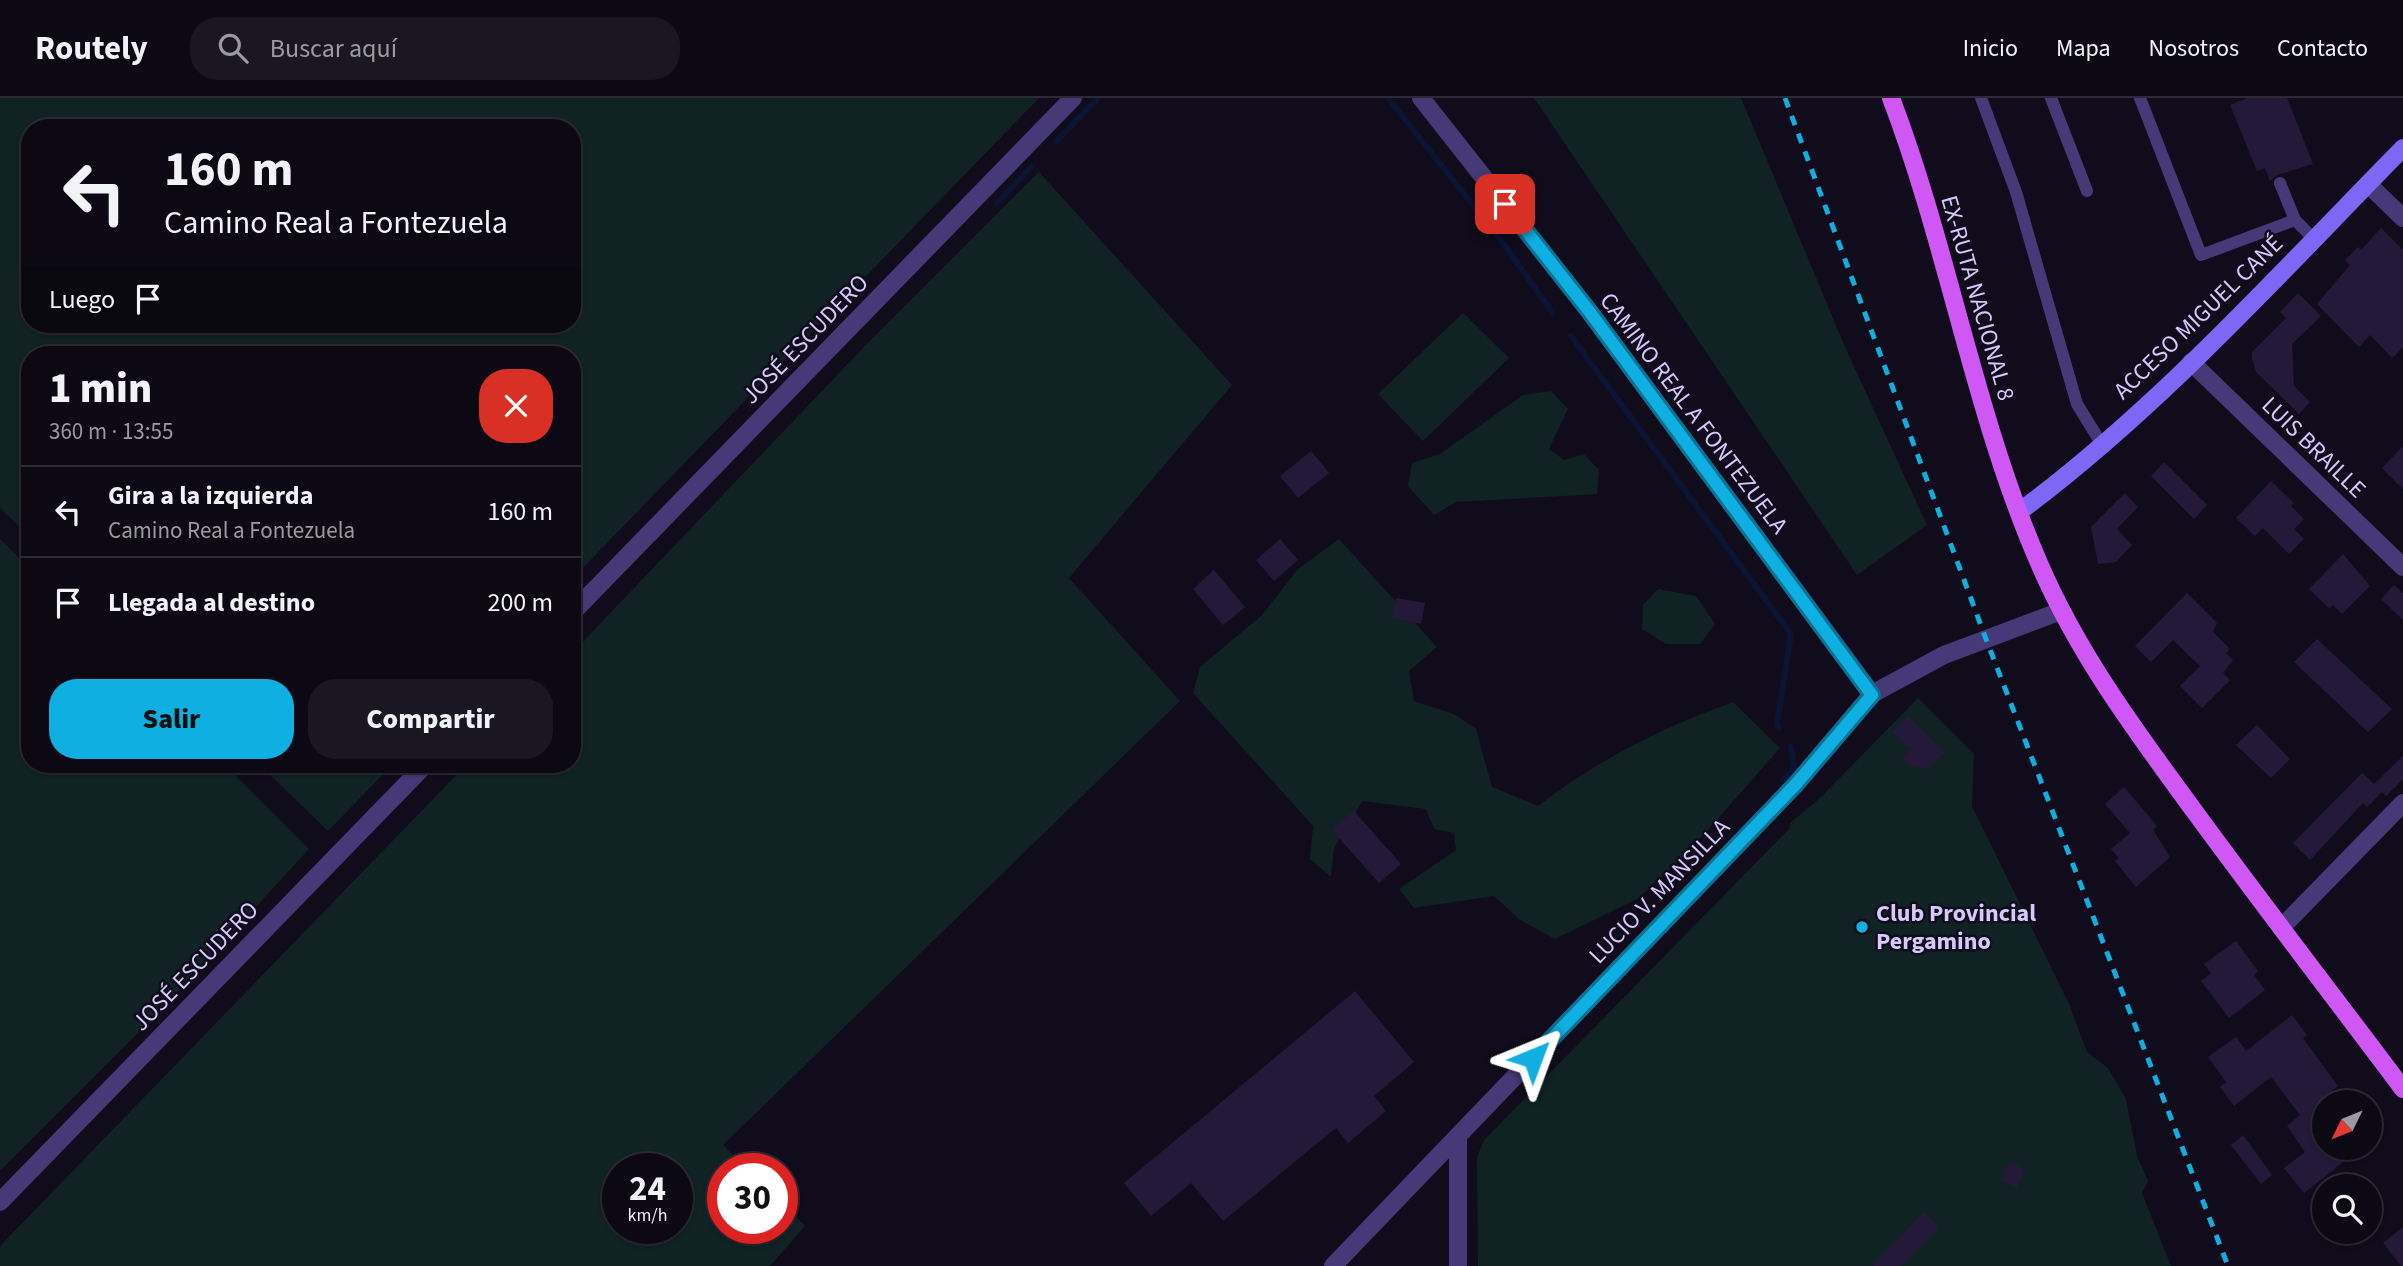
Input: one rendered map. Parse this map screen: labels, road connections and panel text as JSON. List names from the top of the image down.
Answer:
{
  "streets": {
    "main road": ["EX-RUTA NACIONAL 8", "ACCESO MIGUEL CANÉ"],
    "street": [
      "JOSÉ ESCUDERO",
      "CAMINO REAL A FONTEZUELA",
      "LUIS BRAILLE",
      "LUCIO V. MANSILLA"
    ]
  },
  "crossings": [
    ["EX-RUTA NACIONAL 8", "ACCESO MIGUEL CANÉ"],
    ["EX-RUTA NACIONAL 8", "LUCIO V. MANSILLA"],
    ["ACCESO MIGUEL CANÉ", "LUIS BRAILLE"],
    ["CAMINO REAL A FONTEZUELA", "LUCIO V. MANSILLA"]
  ],
  "places": ["Club Provincial Pergamino"],
  "north": "bottom left",
  "page": {
    "header": "Routely",
    "search": "Buscar aquí",
    "nav": [
      "Inicio",
      "Mapa",
      "Nosotros",
      "Contacto"
    ],
    "turn": ["160 m", "Camino Real a Fontezuela"],
    "then": "Luego",
    "heading": ["1 min", "360 m · 13:55"],
    "list": [
      {
        "name": "Gira a la izquierda",
        "note": "Camino Real a Fontezuela",
        "value": "160 m"
      },
      {
        "name": "Llegada al destino",
        "value": "200 m"
      }
    ],
    "buttons": ["Salir", "Compartir"],
    "speed": "24 km/h",
    "limit": "30"
  }
}
